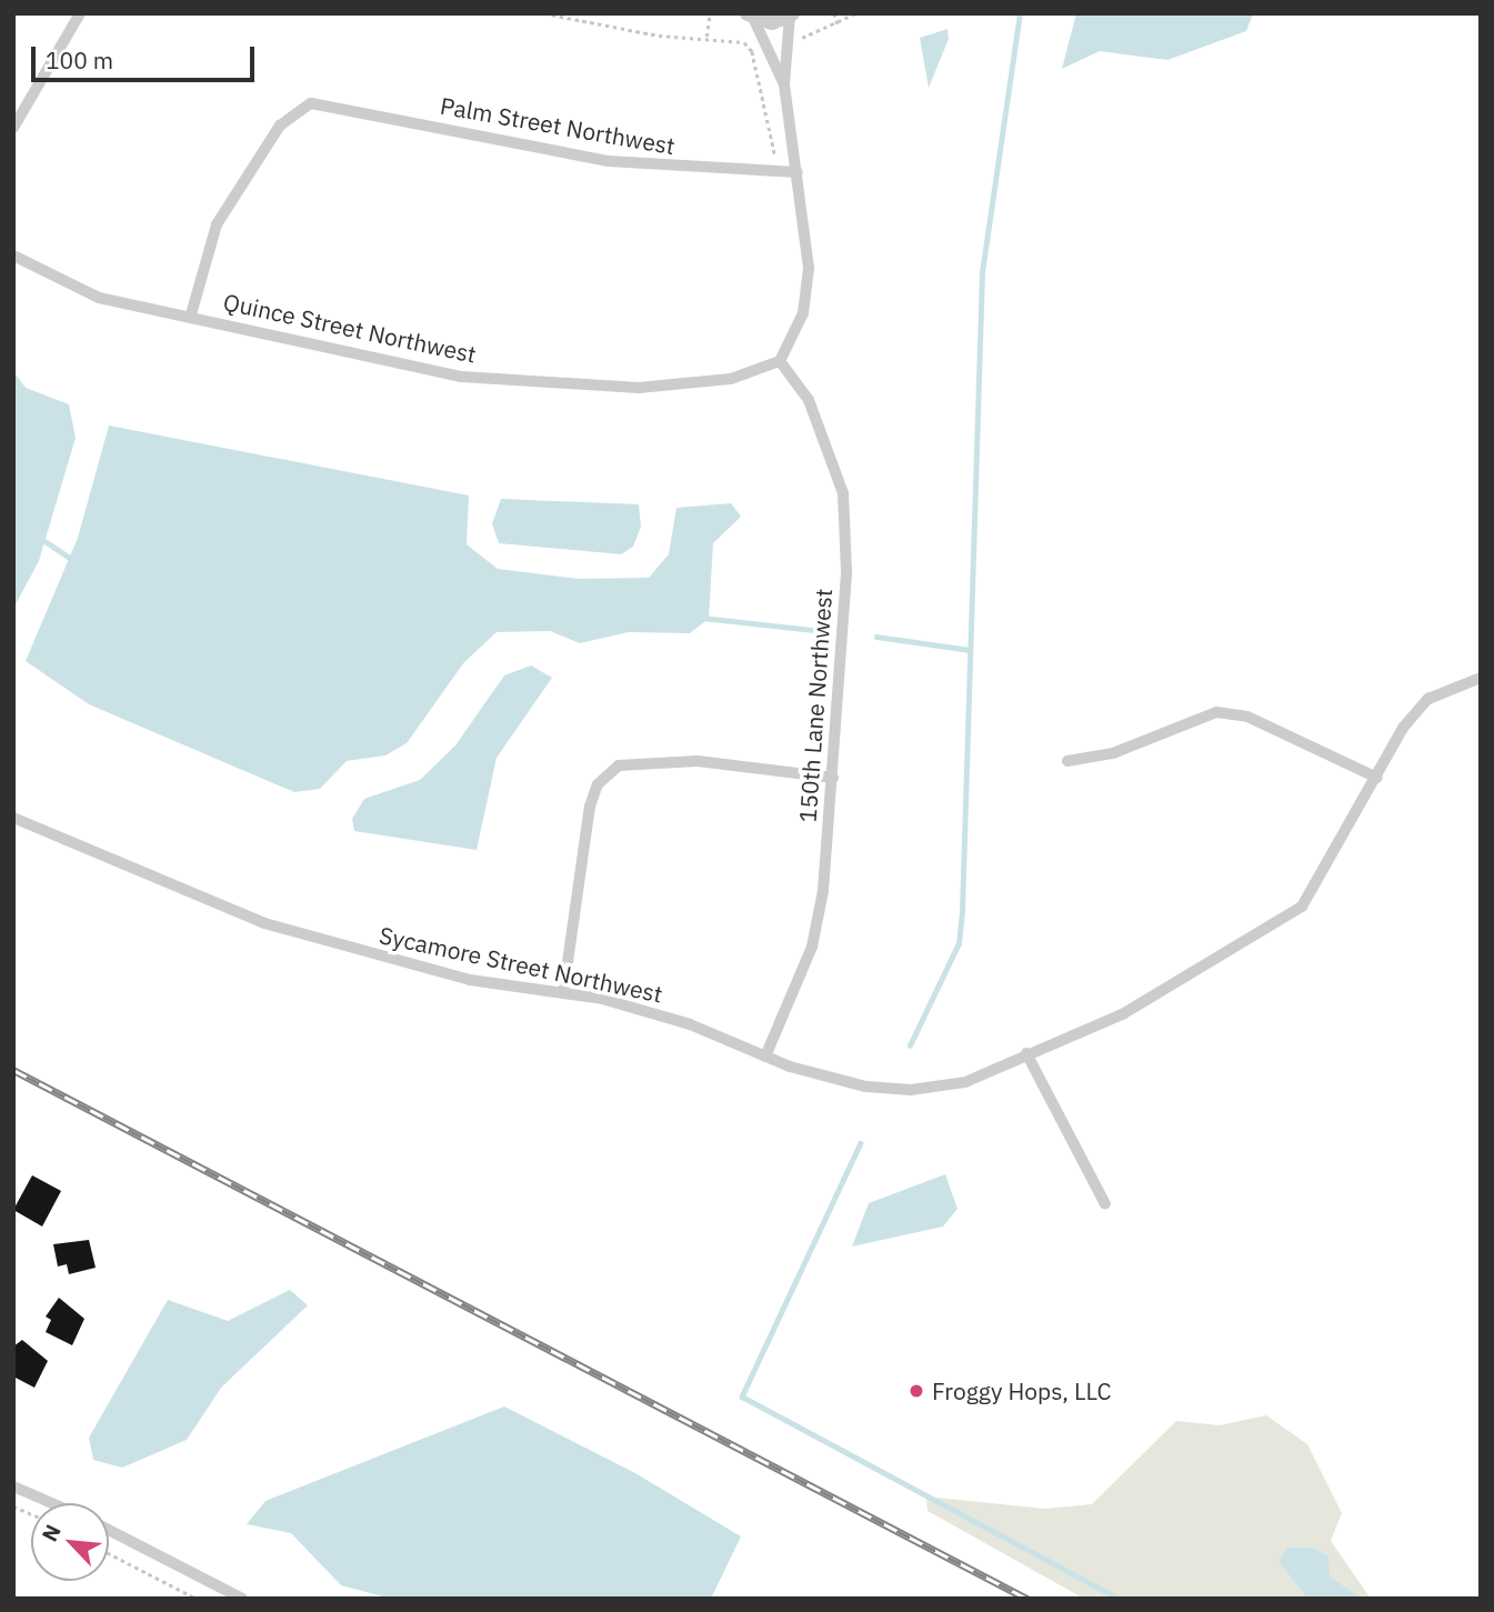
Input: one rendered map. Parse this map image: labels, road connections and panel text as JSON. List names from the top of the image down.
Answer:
{
  "streets": {
    "street": [
      "Palm Street Northwest",
      "Quince Street Northwest",
      "150th Lane Northwest",
      "Sycamore Street Northwest"
    ]
  },
  "crossings": [
    ["Palm Street Northwest", "Quince Street Northwest"],
    ["Quince Street Northwest", "150th Lane Northwest"],
    ["150th Lane Northwest", "Sycamore Street Northwest"]
  ],
  "places": ["Froggy Hops, LLC"],
  "scale_bar": "100 m",
  "north": "top left"
}
